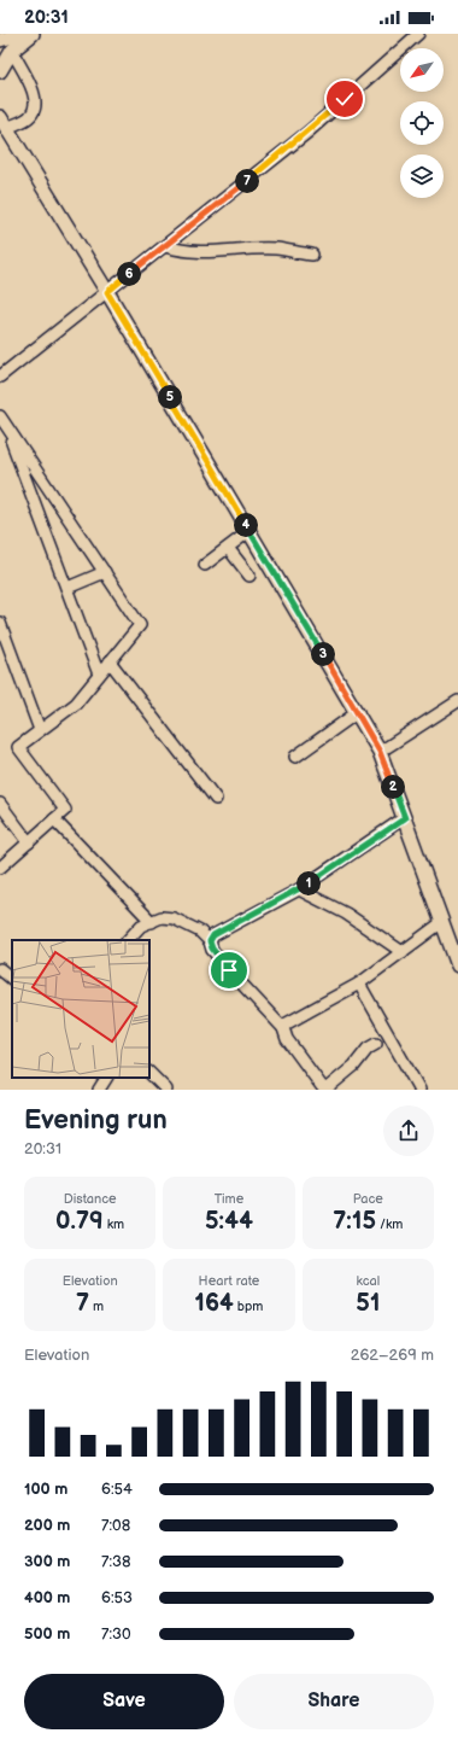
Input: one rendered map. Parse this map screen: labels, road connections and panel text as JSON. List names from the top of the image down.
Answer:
{
  "north": "bottom left",
  "page": {
    "status": "20:31",
    "pins": [
      "7",
      "6",
      "5",
      "4",
      "3",
      "2",
      "1"
    ],
    "heading": ["Evening run", "20:31"],
    "stats": [
      ["Distance", "0.79 km"],
      ["Time", "5:44"],
      ["Pace", "7:15 /km"],
      ["Elevation", "7 m"],
      ["Heart rate", "164 bpm"],
      ["kcal", "51"]
    ],
    "chart": ["Elevation", "262–269 m"],
    "list": [
      {
        "name": "100 m",
        "note": "6:54"
      },
      {
        "name": "200 m",
        "note": "7:08"
      },
      {
        "name": "300 m",
        "note": "7:38"
      },
      {
        "name": "400 m",
        "note": "6:53"
      },
      {
        "name": "500 m",
        "note": "7:30"
      }
    ],
    "buttons": ["Save", "Share"]
  }
}
